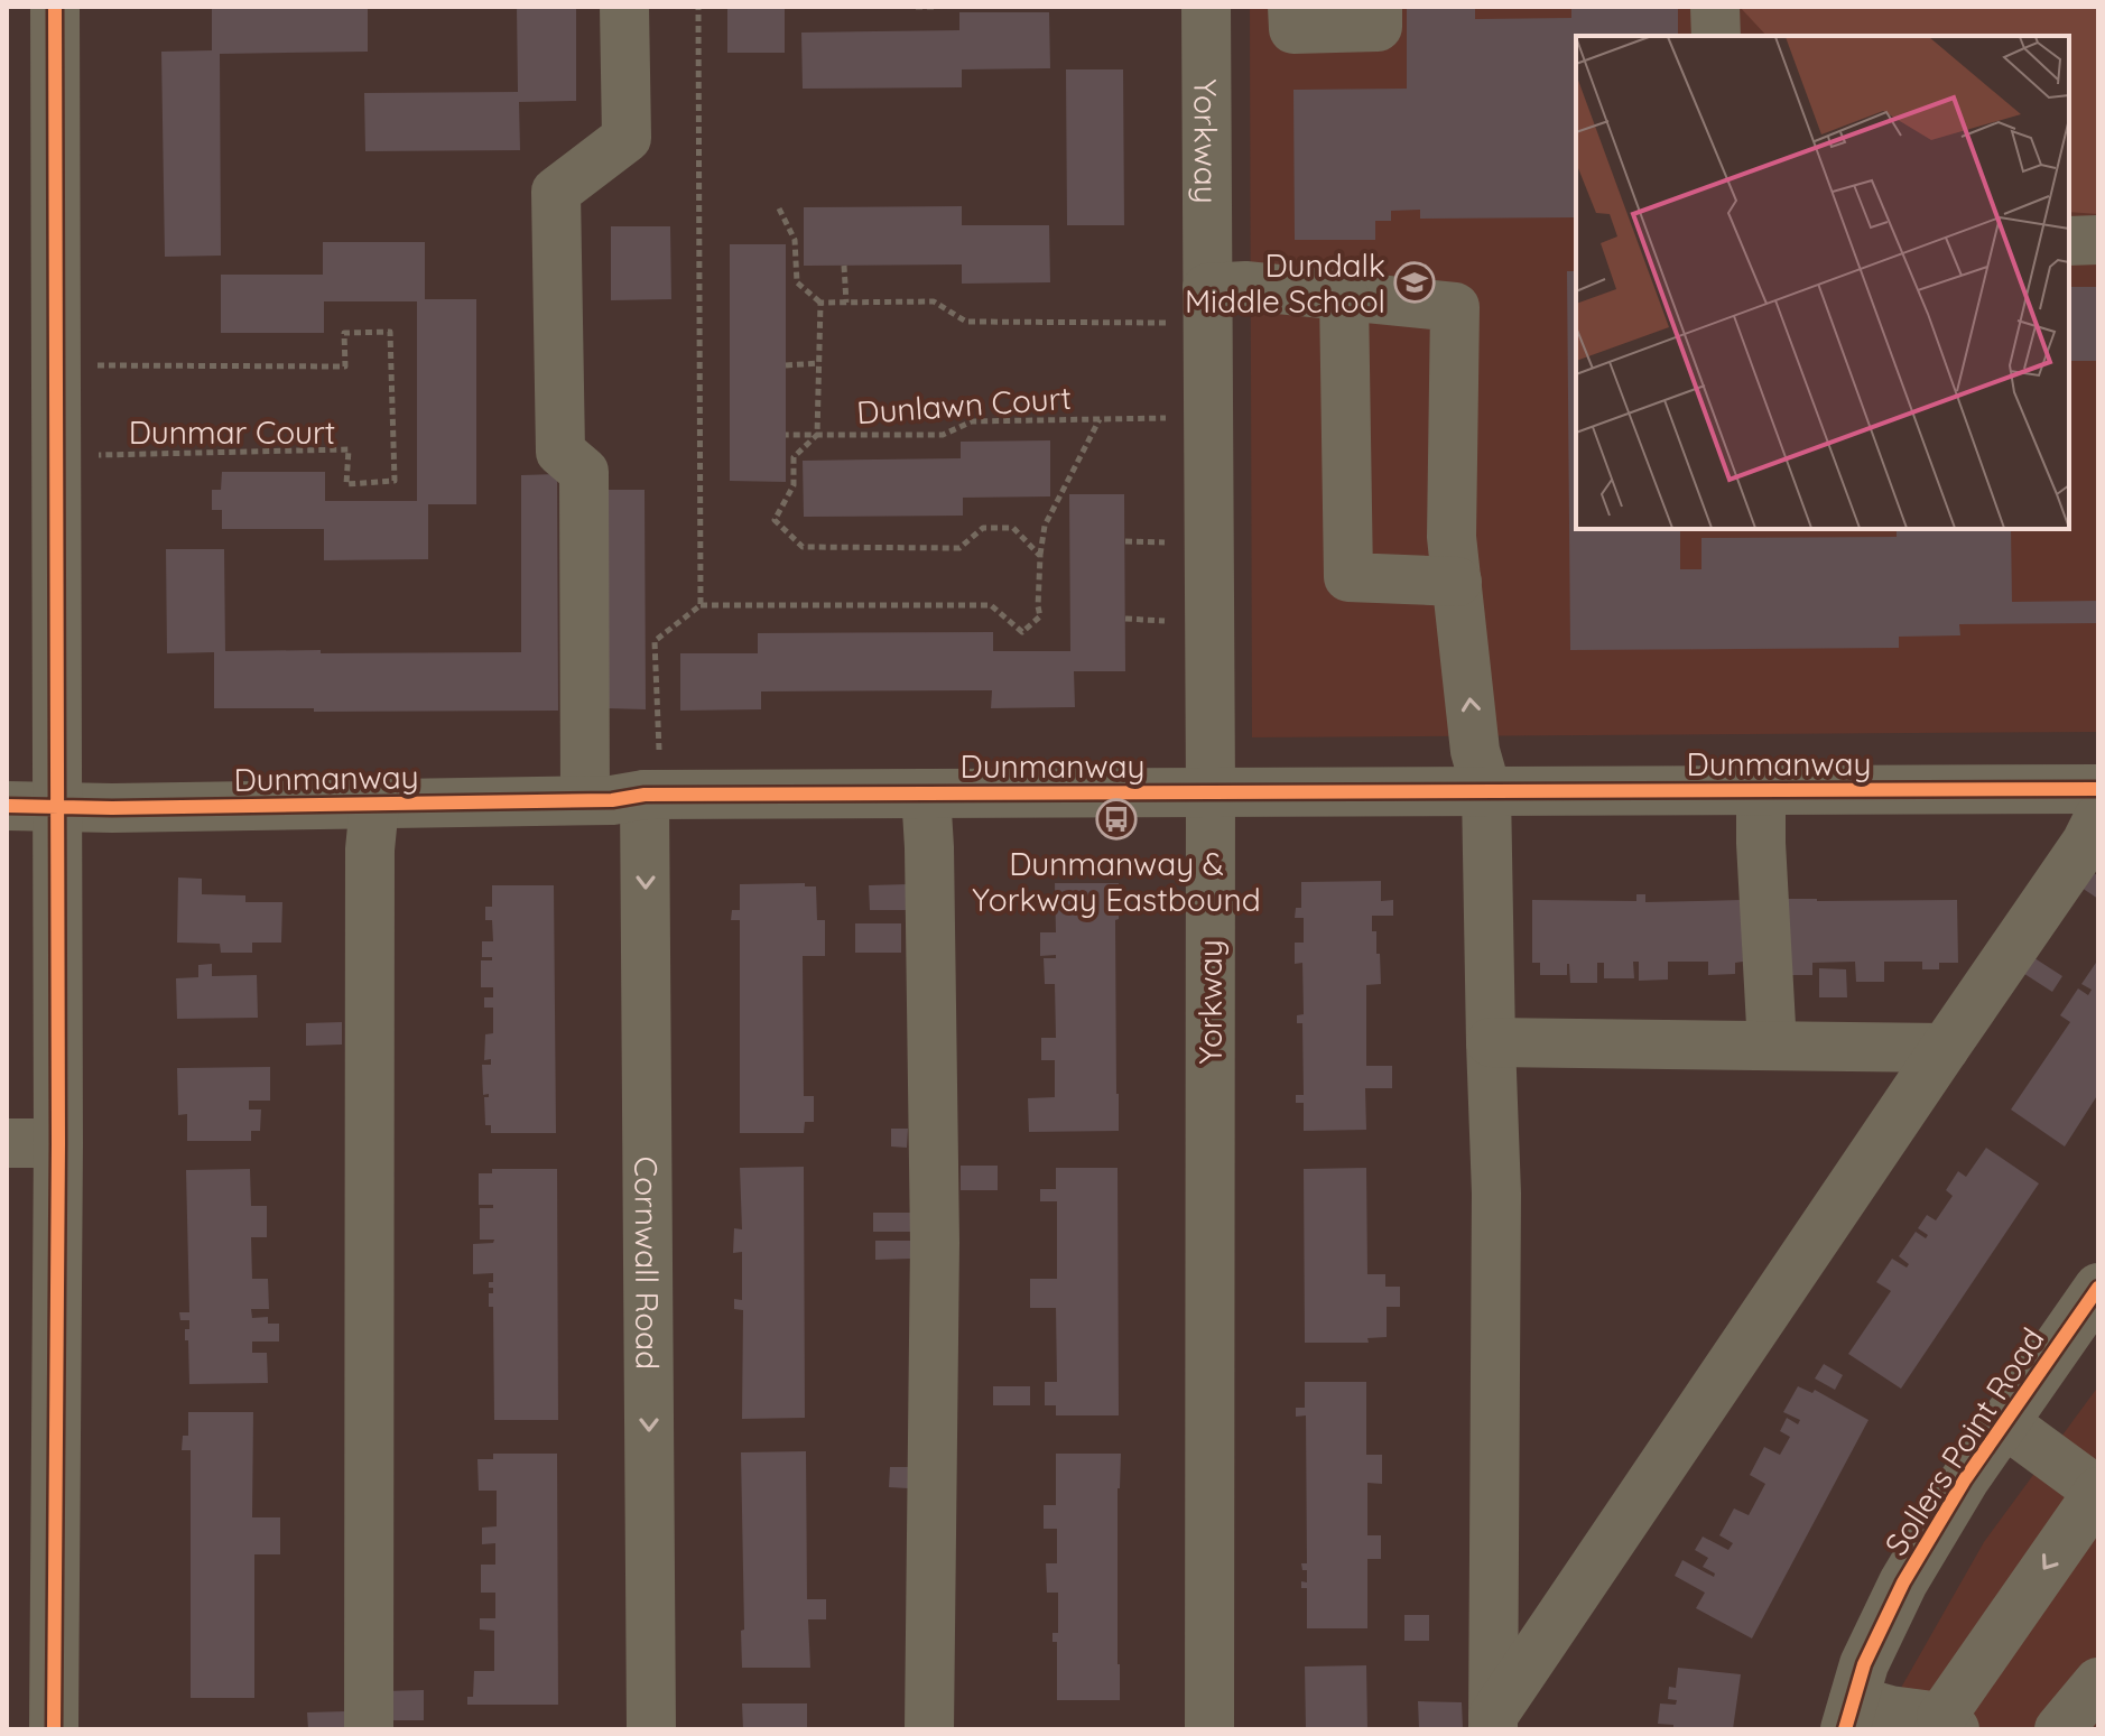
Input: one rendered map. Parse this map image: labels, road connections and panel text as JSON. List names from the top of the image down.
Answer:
{
  "streets": {
    "street": [
      "Yorkway",
      "Dunmanway",
      "Cornwall Road",
      "Sollers Point Road"
    ],
    "path": ["Dunlawn Court", "Dunmar Court"]
  },
  "crossings": [
    ["Yorkway", "Dunlawn Court"],
    ["Yorkway", "Dunmanway"],
    ["Dunmanway", "Cornwall Road"]
  ],
  "places": {
    "school or university": ["Dundalk Middle School"],
    "bus stop": ["Dunmanway & Yorkway Eastbound"]
  }
}
